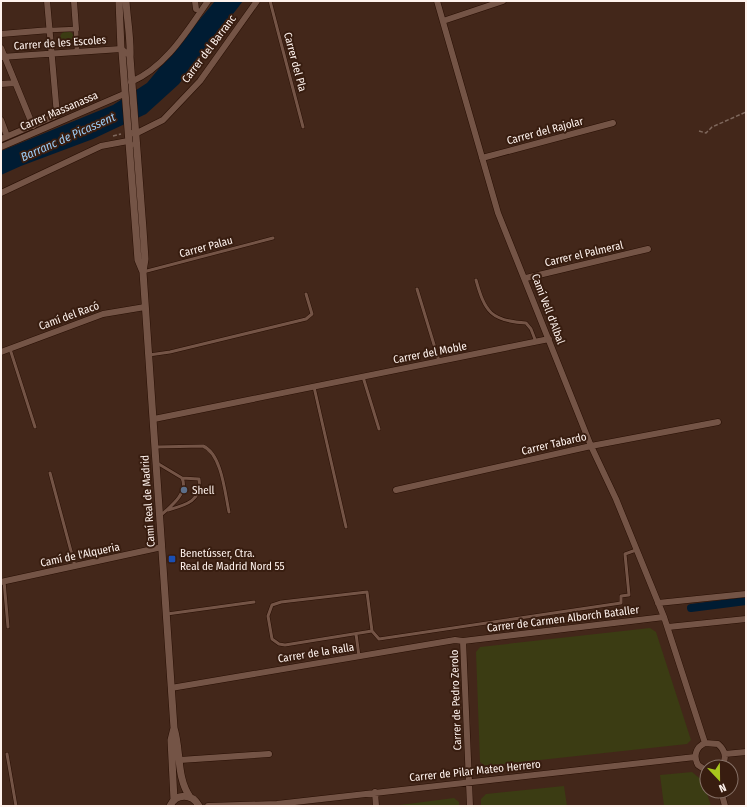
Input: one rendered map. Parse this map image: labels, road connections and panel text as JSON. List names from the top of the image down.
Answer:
{
  "streets": {
    "street": [
      "Carrer de les Escoles",
      "Carrer del Barranc",
      "Carrer Massanassa",
      "Carrer del Rajolar",
      "Carrer el Palmeral",
      "Camí Vell d'Albal",
      "Camí del Racó",
      "Carrer del Moble",
      "Carrer Tabardo",
      "Camí Real de Madrid",
      "Camí de l'Alqueria",
      "Carrer de Carmen Alborch Bataller",
      "Carrer de la Ralla",
      "Carrer de Pedro Zerolo",
      "Carrer de Pilar Mateo Herrero"
    ],
    "lane": ["Carrer del Pla", "Carrer Palau"]
  },
  "crossings": [
    ["Carrer de les Escoles", "Carrer Massanassa"],
    ["Carrer de les Escoles", "Camí Real de Madrid"],
    ["Carrer del Barranc", "Camí Real de Madrid"],
    ["Carrer Massanassa", "Camí Real de Madrid"],
    ["Carrer del Rajolar", "Camí Vell d'Albal"],
    ["Carrer Palau", "Camí Real de Madrid"],
    ["Carrer el Palmeral", "Camí Vell d'Albal"],
    ["Camí Vell d'Albal", "Carrer del Moble"],
    ["Camí Vell d'Albal", "Carrer Tabardo"],
    ["Camí Vell d'Albal", "Carrer de Carmen Alborch Bataller"],
    ["Camí del Racó", "Camí Real de Madrid"],
    ["Carrer del Moble", "Camí Real de Madrid"],
    ["Camí Real de Madrid", "Camí de l'Alqueria"],
    ["Camí Real de Madrid", "Carrer de la Ralla"],
    ["Carrer de Carmen Alborch Bataller", "Carrer de la Ralla"],
    ["Carrer de Carmen Alborch Bataller", "Carrer de Pedro Zerolo"],
    ["Carrer de la Ralla", "Carrer de Pedro Zerolo"],
    ["Carrer de Pedro Zerolo", "Carrer de Pilar Mateo Herrero"]
  ],
  "water": ["Barranc de Picassent"],
  "places": {
    "other": ["Shell"],
    "transit": ["Benetússer, Ctra. Real de Madrid Nord 55"]
  },
  "north": "bottom"
}
